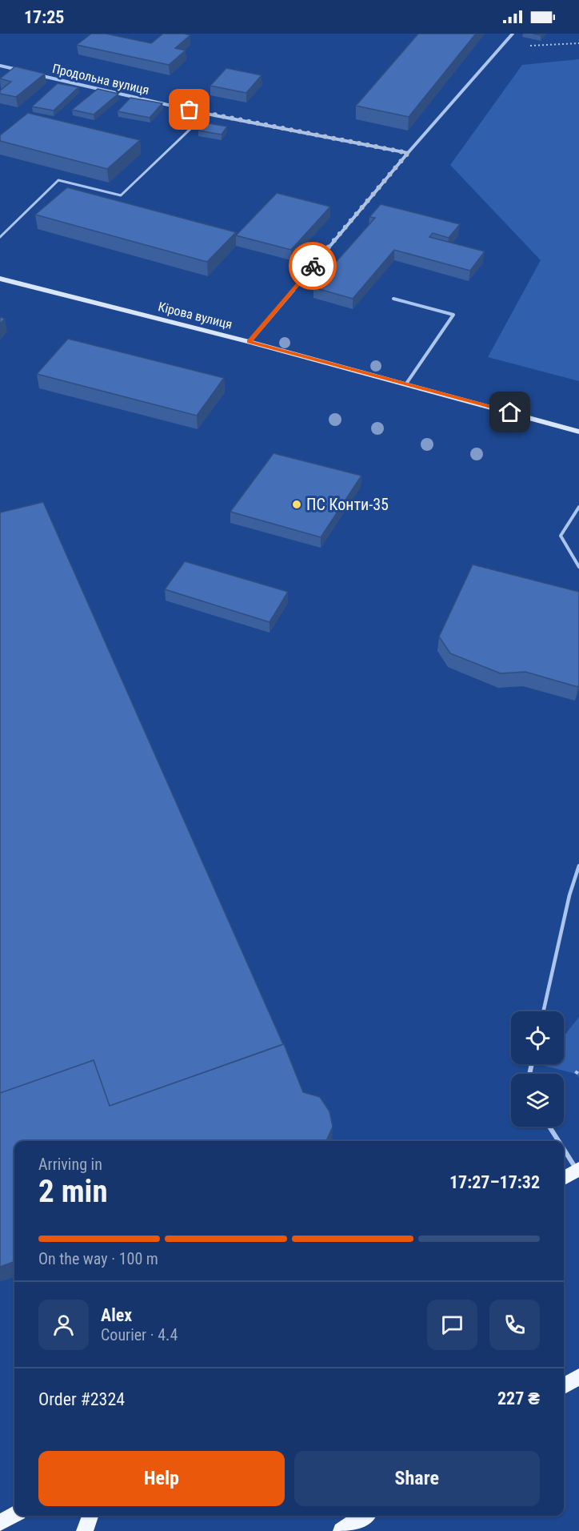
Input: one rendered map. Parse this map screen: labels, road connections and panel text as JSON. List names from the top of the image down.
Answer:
{
  "streets": {
    "street": ["Продольна вулиця", "Кірова вулиця"]
  },
  "places": ["ПС Конти-35"],
  "page": {
    "status": "17:25",
    "heading": ["2 min", "Arriving in", "17:27–17:32"],
    "panel": [
      "Alex",
      "Courier · 4.4",
      "Order #2324",
      "227 ₴"
    ],
    "bar": "On the way · 100 m",
    "buttons": ["Help", "Share"]
  }
}
